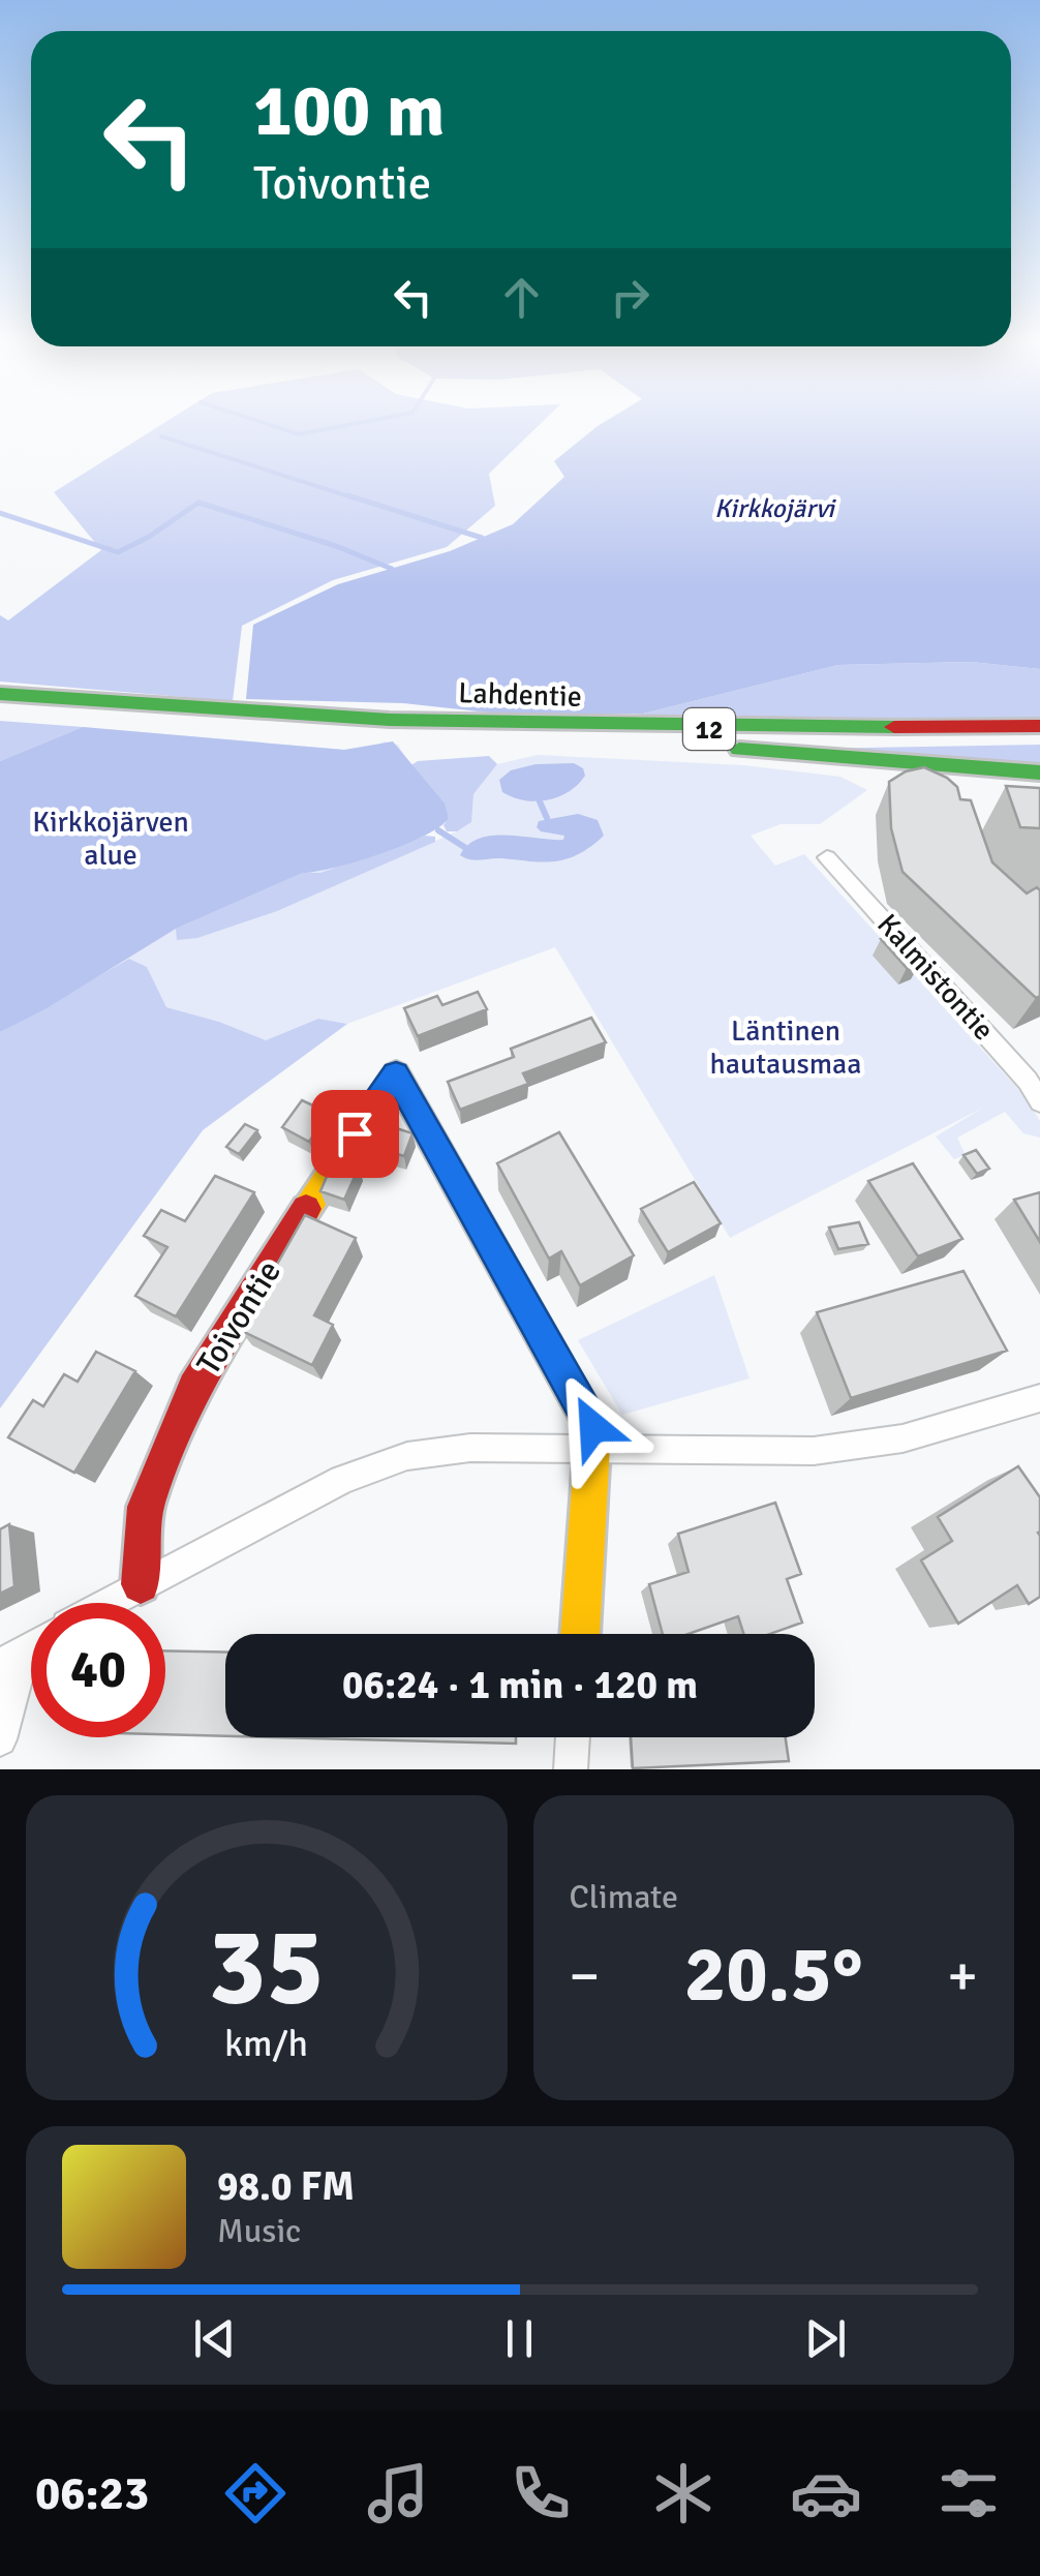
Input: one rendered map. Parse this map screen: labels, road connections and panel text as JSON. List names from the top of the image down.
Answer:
{
  "streets": {
    "main road": ["Lahdentie", "12", "Toivontie"],
    "street": ["Kalmistontie"]
  },
  "water": ["Kirkkojärvi"],
  "parks": ["Kirkkojärven alue", "Läntinen hautausmaa"],
  "page": {
    "turn": ["100 m", "Toivontie"],
    "limit": "40",
    "trip": "06:24 · 1 min · 120 m",
    "tile": "Climate",
    "heat": ["−", "20.5°", "+"],
    "song": ["98.0 FM", "Music"],
    "tabs": "06:23",
    "gauge": ["35", "km/h"]
  }
}
